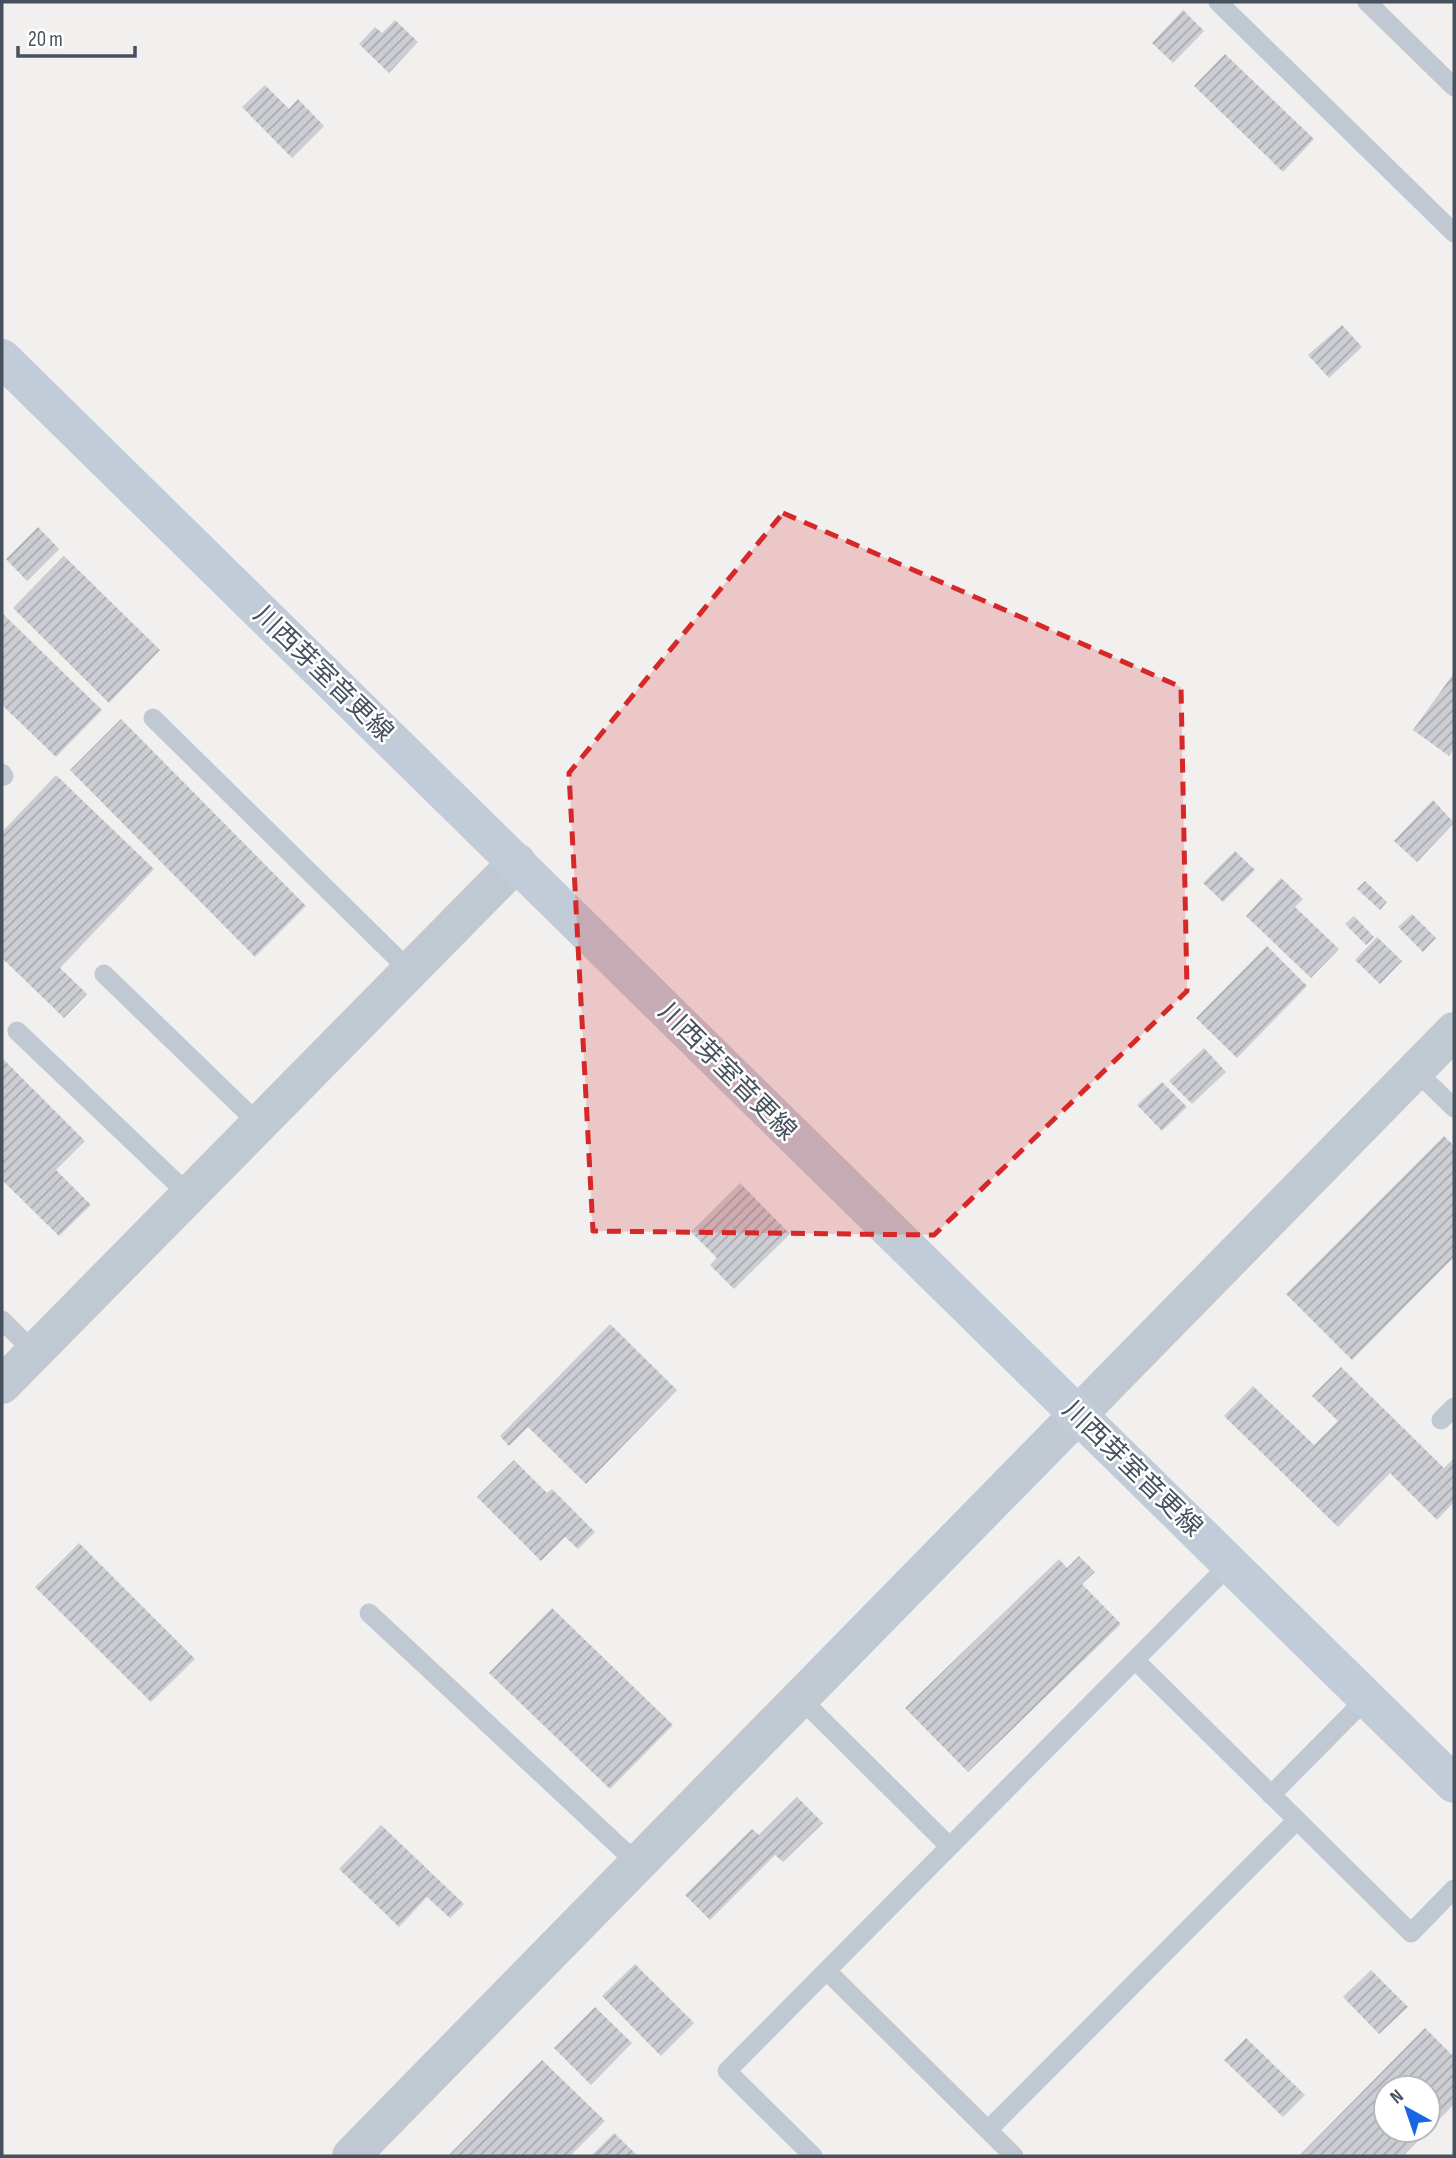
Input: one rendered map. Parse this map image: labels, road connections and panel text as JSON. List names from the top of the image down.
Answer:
{
  "streets": {
    "main road": ["川西芽室音更線"]
  },
  "scale_bar": "20 m",
  "north": "top left"
}
